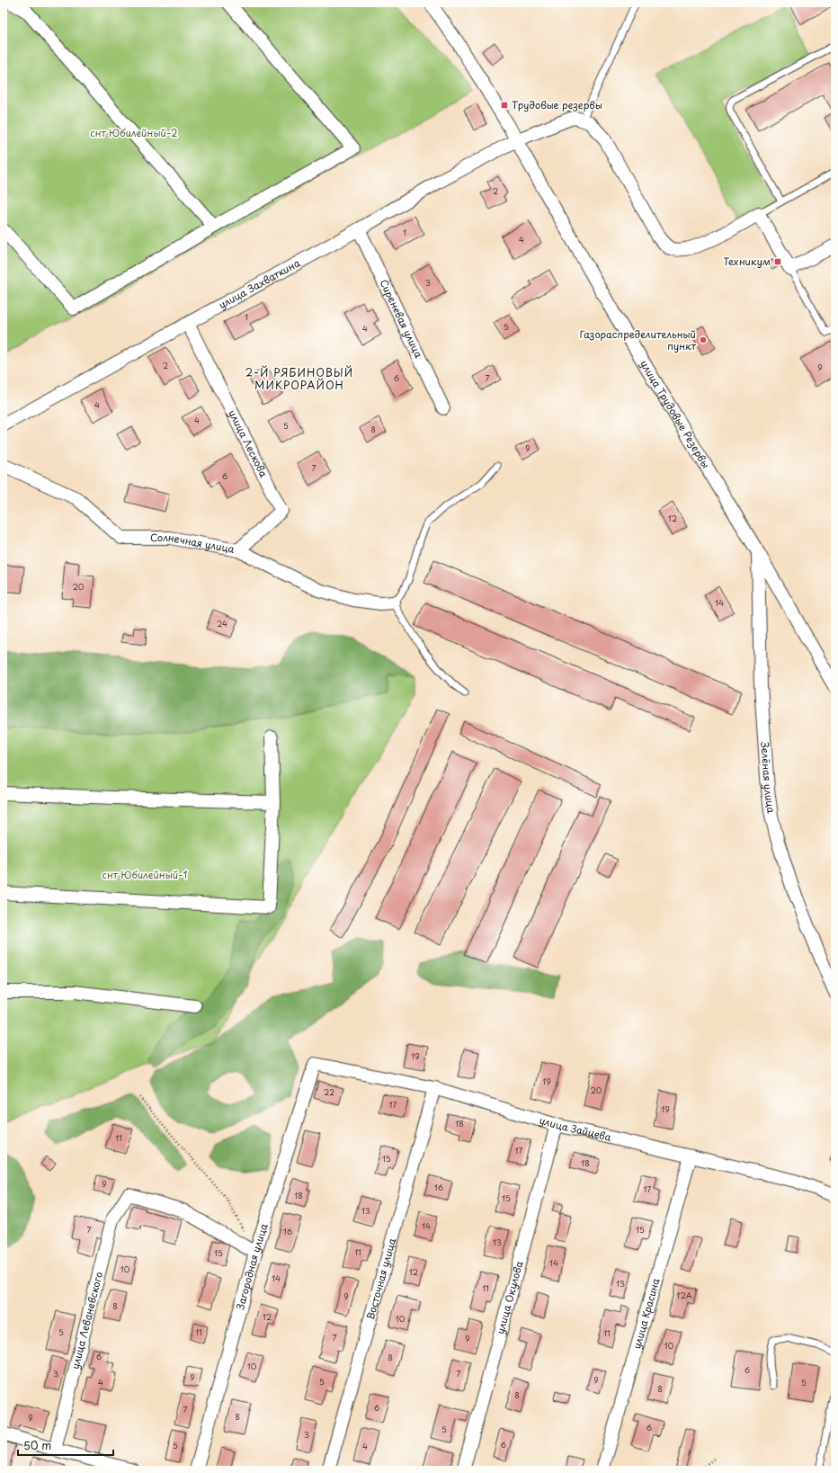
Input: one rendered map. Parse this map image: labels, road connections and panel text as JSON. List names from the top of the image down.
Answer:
{
  "streets": {
    "street": [
      "улица Захваткина",
      "Сиреневая улица",
      "улица Трудовые Резервы",
      "улица Лескова",
      "Солнечная улица",
      "Зелёная улица",
      "улица Зайцева",
      "Загородная улица",
      "Восточная улица",
      "улица Окулова",
      "улица Красина",
      "улица Леваневского"
    ]
  },
  "crossings": [
    ["улица Захваткина", "Сиреневая улица"],
    ["улица Захваткина", "улица Трудовые Резервы"],
    ["улица Захваткина", "улица Лескова"],
    ["улица Трудовые Резервы", "Зелёная улица"],
    ["улица Лескова", "Солнечная улица"],
    ["улица Зайцева", "Загородная улица"],
    ["улица Зайцева", "Восточная улица"],
    ["улица Зайцева", "улица Окулова"],
    ["улица Зайцева", "улица Красина"],
    ["Загородная улица", "улица Леваневского"]
  ],
  "districts": ["2-Й РЯБИНОВЫЙ МИКРОРАЙОН"],
  "parks": ["снт Юбилейный-2", "снт Юбилейный-1"],
  "places": {
    "transit": ["Трудовые резервы", "Техникум"],
    "other": ["Газораспределительный пункт"]
  },
  "house_numbers": [
    "2",
    "1",
    "4",
    "3",
    "1",
    "5",
    "4",
    "2",
    "9",
    "6",
    "7",
    "4",
    "4",
    "5",
    "8",
    "9",
    "7",
    "6",
    "12",
    "20",
    "14",
    "24",
    "19",
    "19",
    "20",
    "22",
    "17",
    "19",
    "18",
    "11",
    "17",
    "15",
    "18",
    "9",
    "16",
    "17",
    "18",
    "15",
    "13",
    "14",
    "7",
    "15",
    "16",
    "13",
    "11",
    "15",
    "14",
    "10",
    "12",
    "14",
    "13",
    "11",
    "12А",
    "9",
    "8",
    "12",
    "10",
    "5",
    "11",
    "11",
    "7",
    "9",
    "10",
    "6",
    "8",
    "10",
    "6",
    "3",
    "7",
    "9",
    "9",
    "5",
    "4",
    "5",
    "8",
    "8",
    "6",
    "7",
    "8",
    "9",
    "6",
    "5",
    "3",
    "6",
    "5",
    "4"
  ],
  "scale_bar": "50 m"
}
